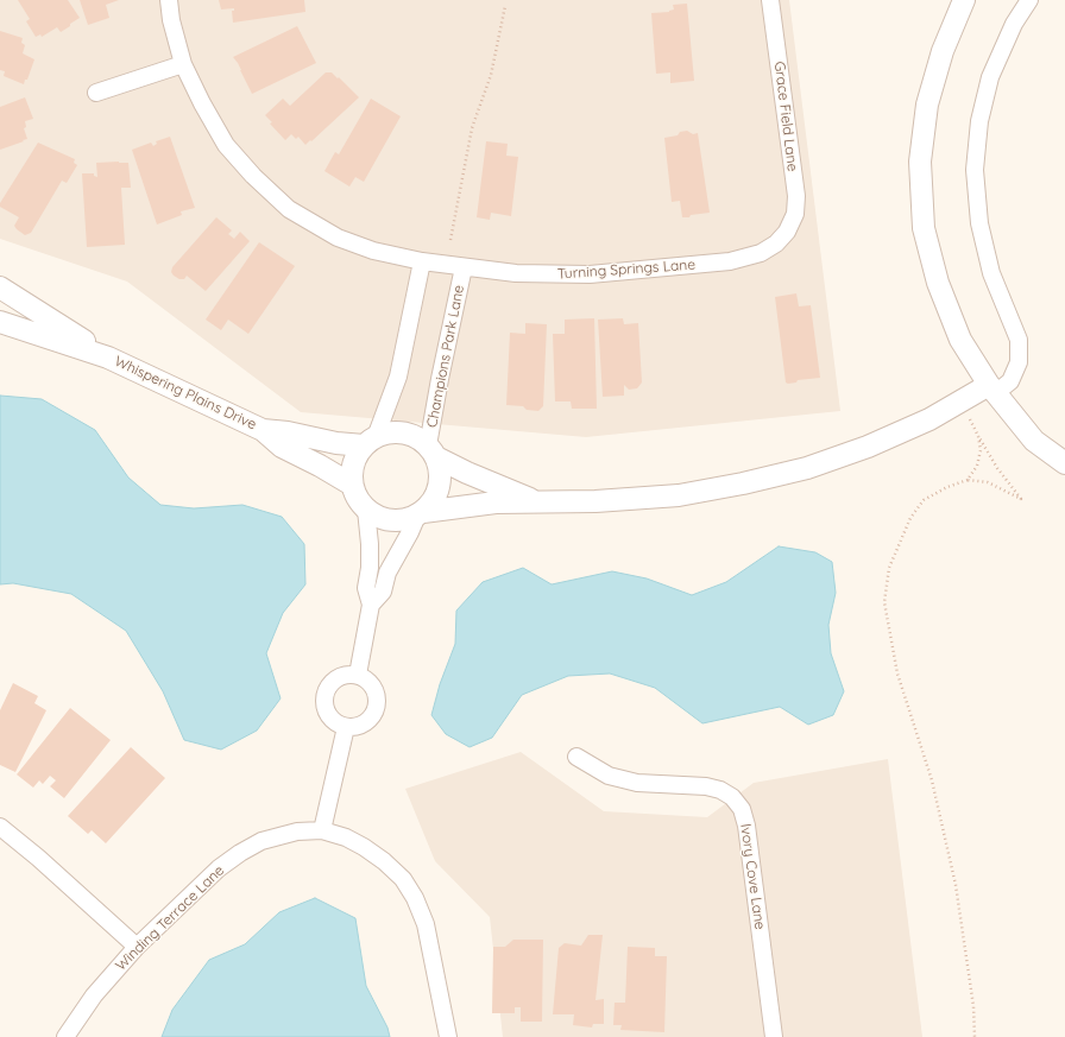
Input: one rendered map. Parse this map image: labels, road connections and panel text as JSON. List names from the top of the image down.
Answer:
{
  "streets": {
    "street": [
      "Grace Field Lane",
      "Turning Springs Lane",
      "Champions Park Lane",
      "Whispering Plains Drive",
      "Ivory Cove Lane",
      "Winding Terrace Lane"
    ]
  },
  "crossings": [
    ["Grace Field Lane", "Turning Springs Lane"],
    ["Turning Springs Lane", "Champions Park Lane"],
    ["Champions Park Lane", "Whispering Plains Drive"]
  ]
}
